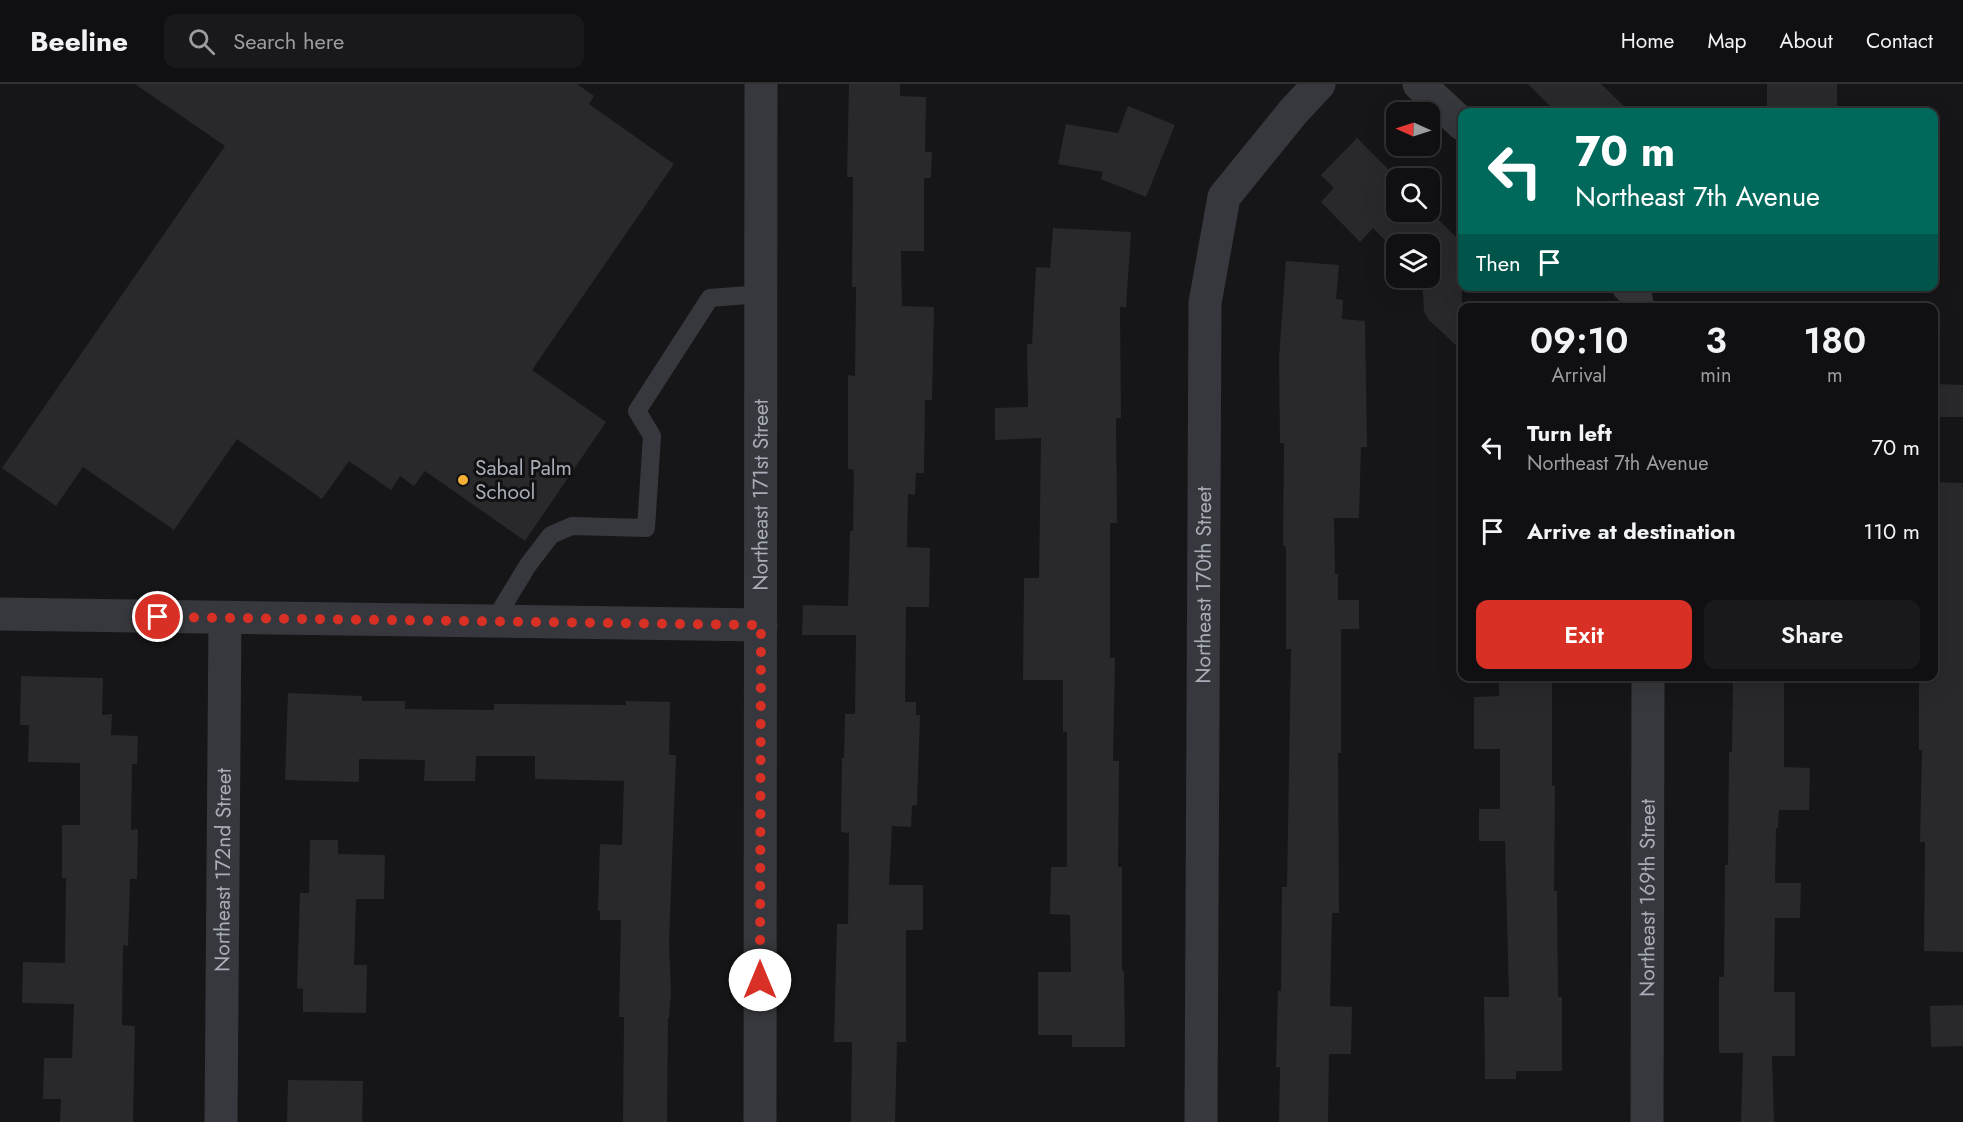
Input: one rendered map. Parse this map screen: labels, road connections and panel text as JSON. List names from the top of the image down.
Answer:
{
  "streets": {
    "street": [
      "Northeast 171st Street",
      "Northeast 170th Street",
      "Northeast 172nd Street",
      "Northeast 169th Street"
    ]
  },
  "places": ["Sabal Palm School"],
  "north": "left",
  "page": {
    "header": "Beeline",
    "search": "Search here",
    "nav": [
      "Home",
      "Map",
      "About",
      "Contact"
    ],
    "turn": ["70 m", "Northeast 7th Avenue"],
    "then": "Then",
    "eta": [
      "09:10",
      "Arrival",
      "3",
      "min",
      "180",
      "m"
    ],
    "list": [
      {
        "name": "Turn left",
        "note": "Northeast 7th Avenue",
        "value": "70 m"
      },
      {
        "name": "Arrive at destination",
        "value": "110 m"
      }
    ],
    "buttons": ["Exit", "Share"]
  }
}
